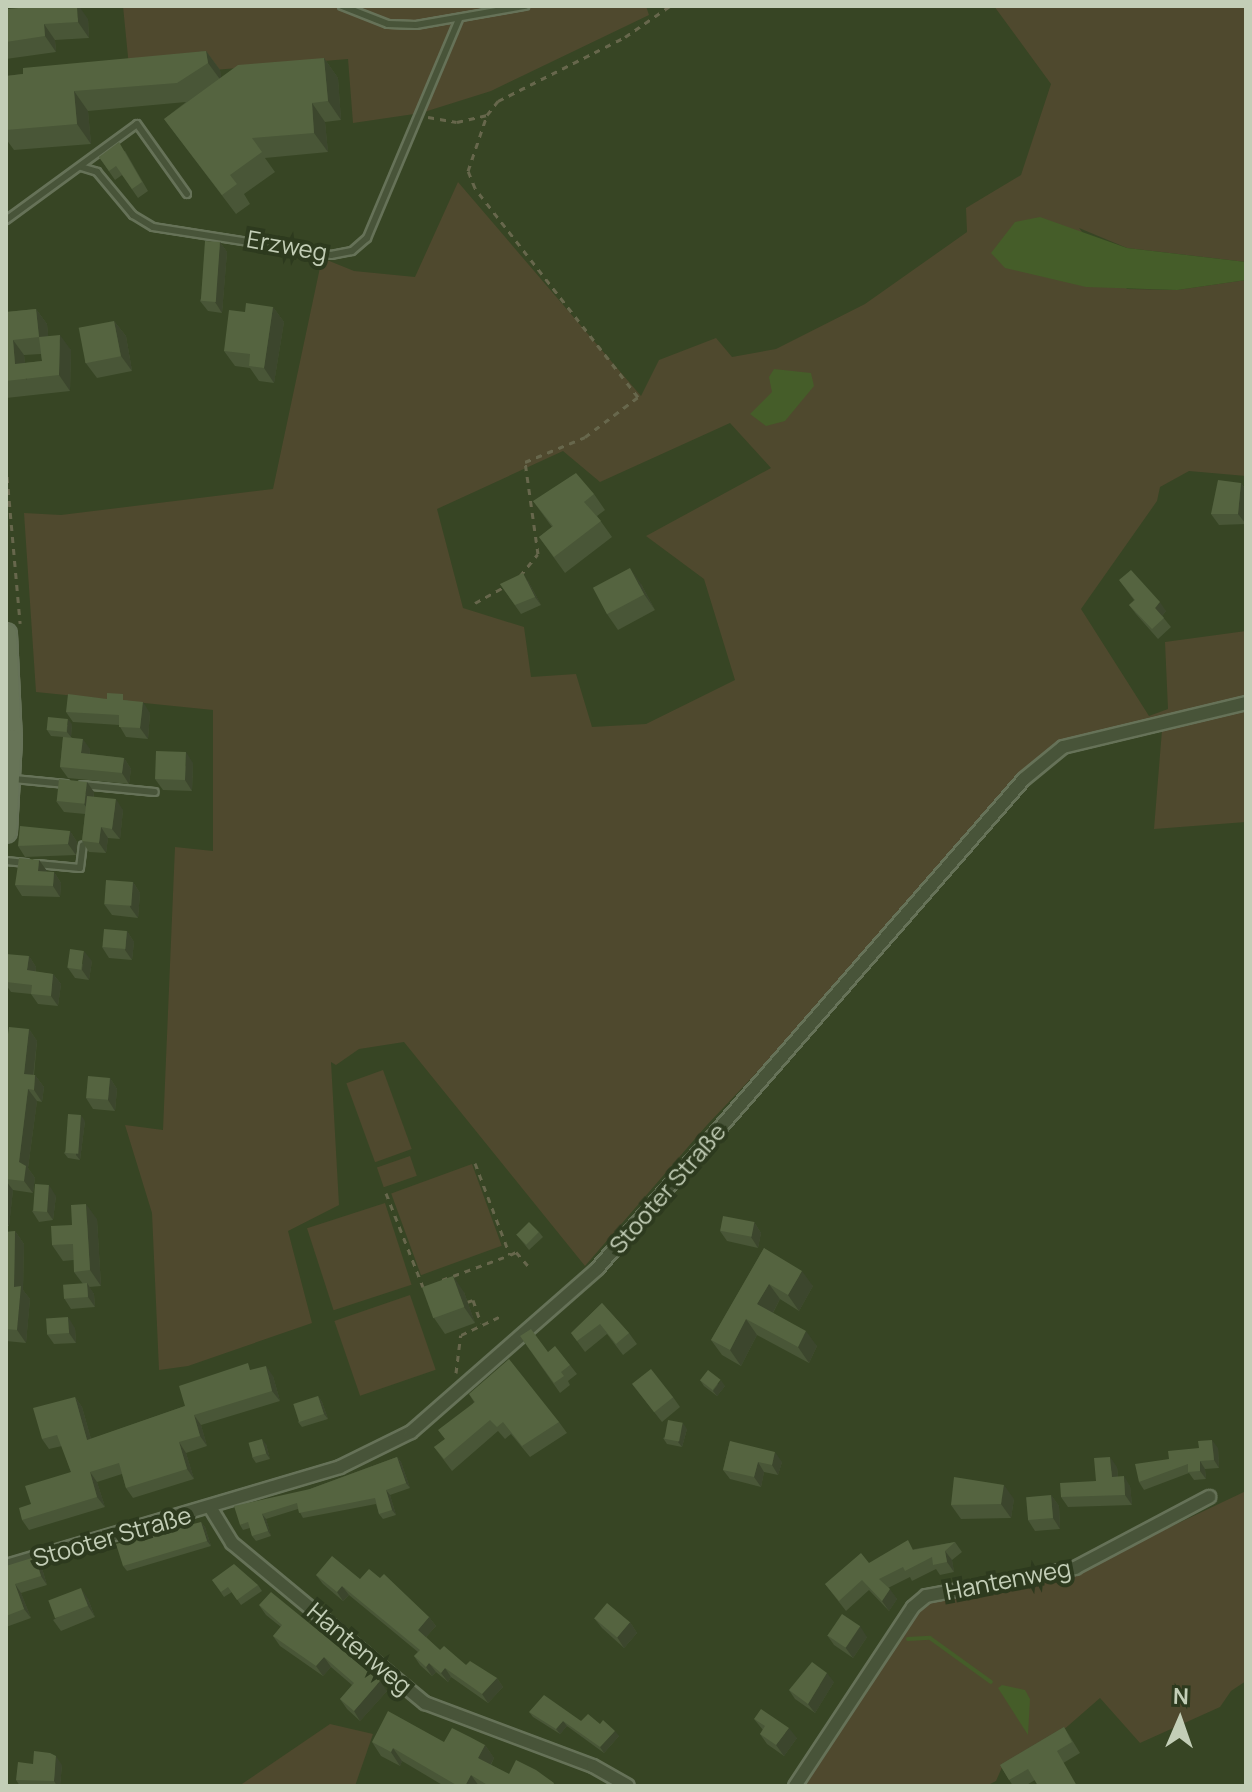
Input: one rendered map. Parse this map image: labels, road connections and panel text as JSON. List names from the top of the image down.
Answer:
{
  "streets": {
    "street": ["Stooter Straße", "Hantenweg"],
    "lane": ["Erzweg"]
  },
  "crossings": [
    ["Stooter Straße", "Hantenweg"]
  ],
  "north": "top"
}
